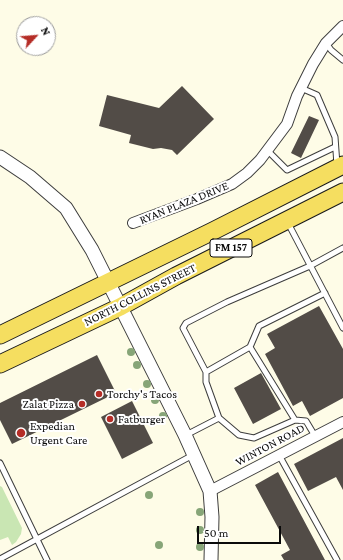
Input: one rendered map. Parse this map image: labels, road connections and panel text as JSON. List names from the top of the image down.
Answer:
{
  "streets": {
    "main road": ["FM 157", "NORTH COLLINS STREET"],
    "street": ["RYAN PLAZA DRIVE", "WINTON ROAD"]
  },
  "places": [
    "Torchy's Tacos",
    "Zalat Pizza",
    "Fatburger",
    "Expedian Urgent Care"
  ],
  "scale_bar": "50 m",
  "north": "top right"
}
